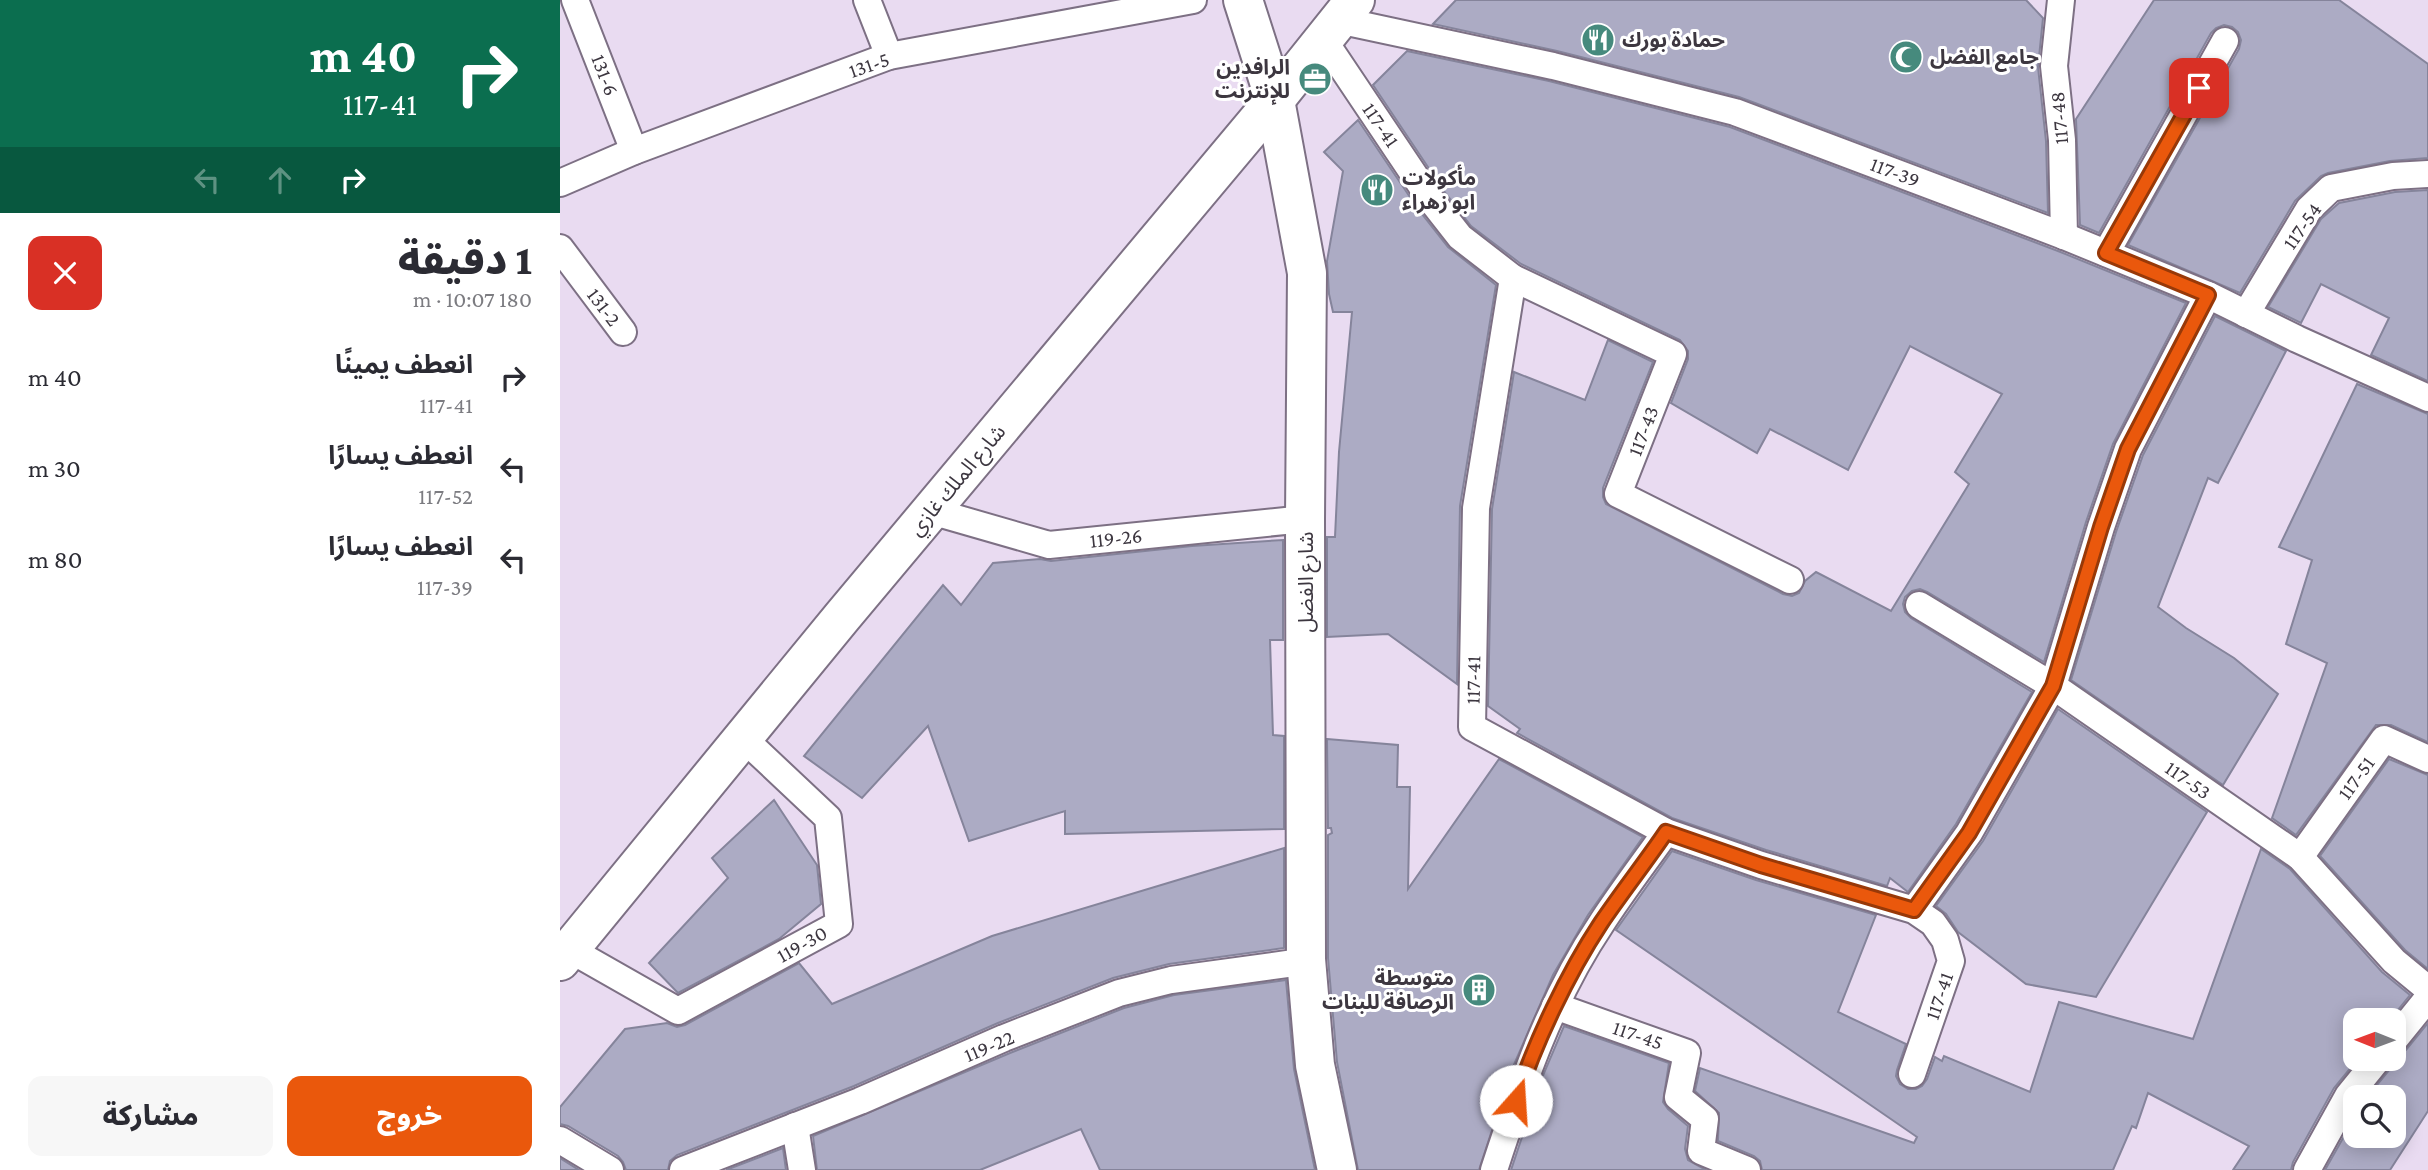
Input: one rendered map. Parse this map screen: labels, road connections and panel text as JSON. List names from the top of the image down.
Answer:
{
  "streets": {
    "street": ["شارع الملك غازي", "شارع الفضل"],
    "lane": [
      "131-5",
      "131-6",
      "117-48",
      "117-41",
      "117-39",
      "117-54",
      "131-2",
      "117-43",
      "119-26",
      "117-51",
      "117-53",
      "119-30",
      "117-45",
      "119-22"
    ]
  },
  "crossings": [
    ["131-5", "131-6"],
    ["117-48", "117-39"],
    ["117-41", "117-39"],
    ["117-41", "117-43"],
    ["117-41", "شارع الملك غازي"],
    ["117-39", "117-54"],
    ["117-39", "شارع الملك غازي"],
    ["شارع الملك غازي", "119-26"],
    ["شارع الملك غازي", "شارع الفضل"],
    ["شارع الملك غازي", "119-30"],
    ["119-26", "شارع الفضل"],
    ["شارع الفضل", "119-22"],
    ["117-51", "117-53"]
  ],
  "places": {
    "restaurant": ["حمادة بورك", "مأكولات ابو زهراء"],
    "mosque": ["جامع الفضل"],
    "office": ["الرافدين للإنترنت"],
    "building": ["متوسطة الرصافة للبنات"]
  },
  "north": "left",
  "page": {
    "turn": ["40 m", "117-41"],
    "heading": ["1 دقيقة", "180 m · 10:07"],
    "list": [
      {
        "name": "انعطف يمينًا",
        "note": "117-41",
        "value": "40 m"
      },
      {
        "name": "انعطف يسارًا",
        "note": "117-52",
        "value": "30 m"
      },
      {
        "name": "انعطف يسارًا",
        "note": "117-39",
        "value": "80 m"
      }
    ],
    "buttons": ["خروج", "مشاركة"]
  }
}
